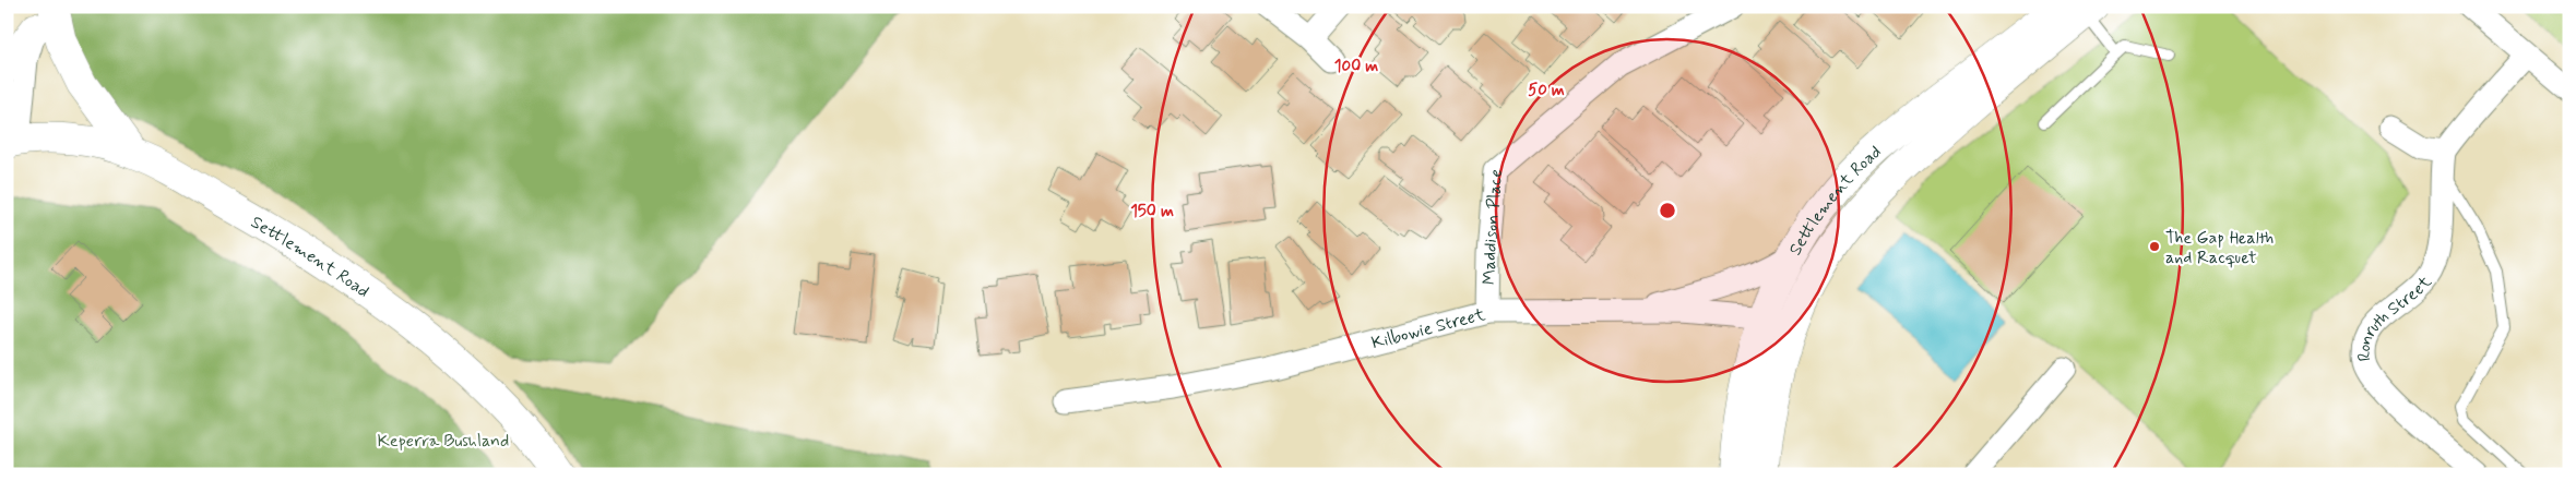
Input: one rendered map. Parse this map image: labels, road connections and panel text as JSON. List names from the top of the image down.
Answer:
{
  "streets": {
    "main road": ["Settlement Road"],
    "street": ["Maddison Place", "Ronruth Street", "Kilbowie Street"]
  },
  "crossings": [
    ["Settlement Road", "Kilbowie Street"],
    ["Maddison Place", "Kilbowie Street"]
  ],
  "parks": ["Keperra Bushland"],
  "places": ["The Gap Health and Racquet"],
  "rings": ["100 m", "50 m", "150 m"]
}
